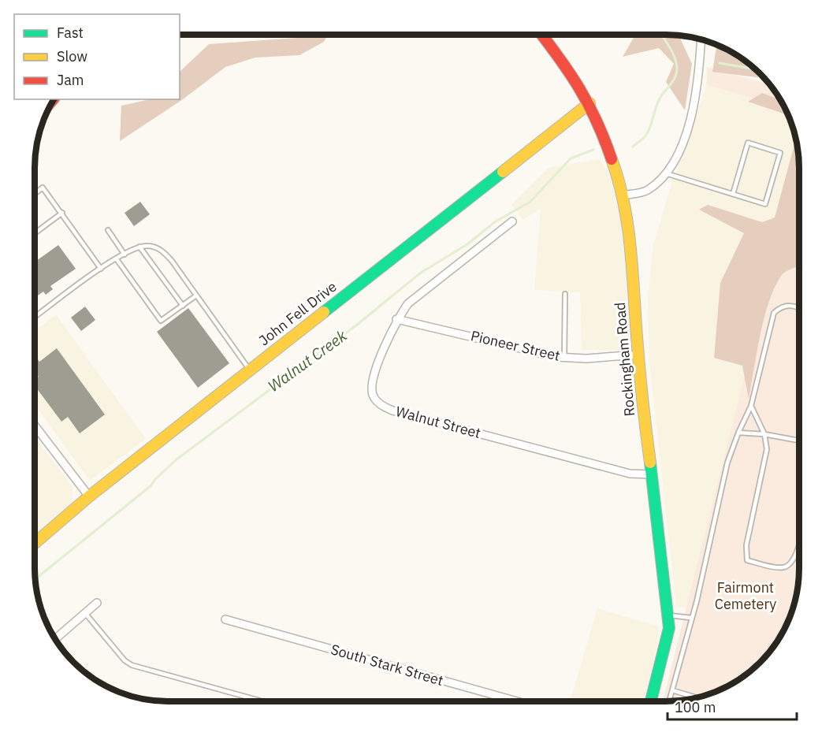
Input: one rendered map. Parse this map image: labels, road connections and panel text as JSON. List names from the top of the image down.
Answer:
{
  "streets": {
    "street": [
      "John Fell Drive",
      "Pioneer Street",
      "Rockingham Road",
      "Walnut Street",
      "South Stark Street"
    ]
  },
  "crossings": [
    ["John Fell Drive", "Rockingham Road"],
    ["Pioneer Street", "Rockingham Road"],
    ["Pioneer Street", "Walnut Street"],
    ["Rockingham Road", "Walnut Street"]
  ],
  "water": ["Walnut Creek"],
  "parks": ["Fairmont Cemetery"],
  "legend": ["Fast", "Slow", "Jam"],
  "scale_bar": "100 m"
}
